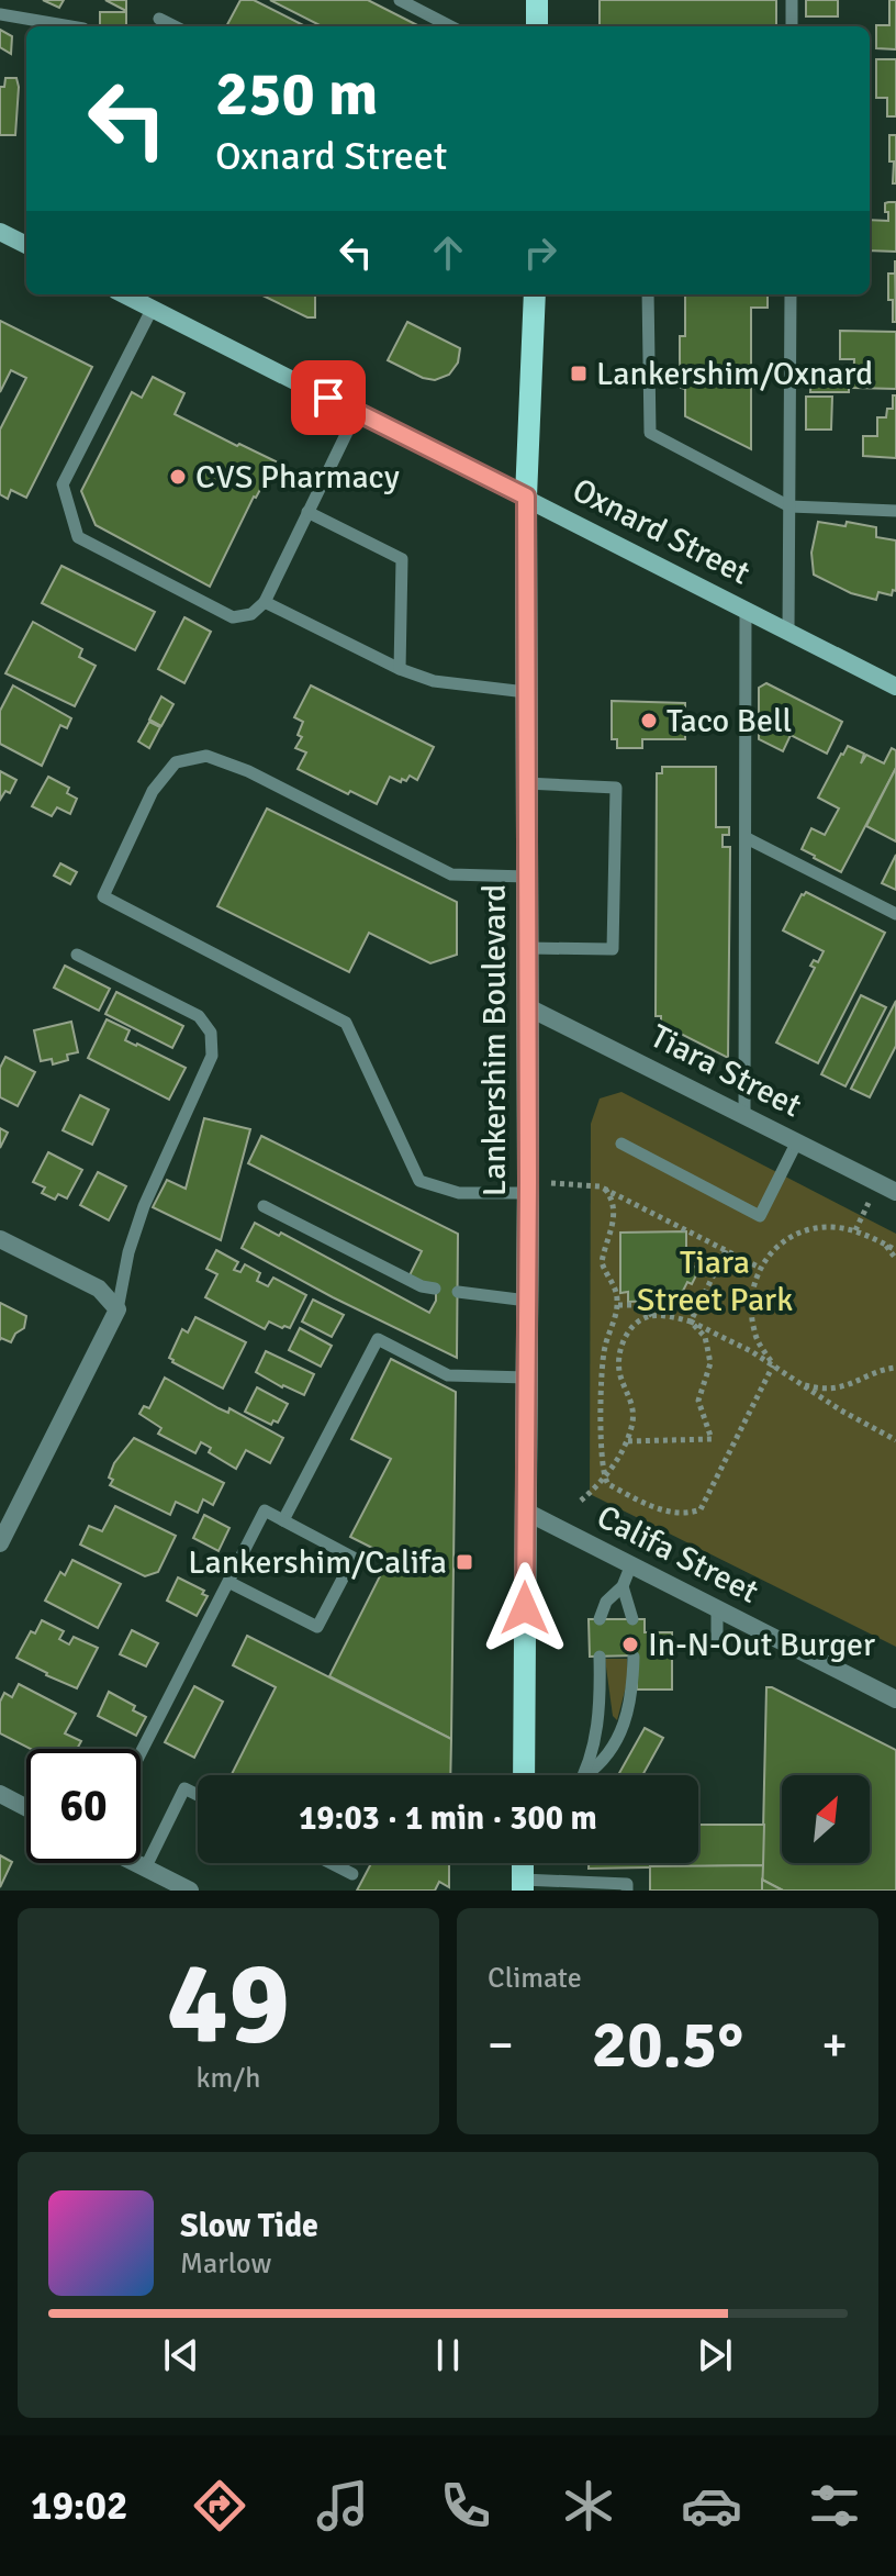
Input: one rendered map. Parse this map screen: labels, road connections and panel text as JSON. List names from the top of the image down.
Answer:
{
  "streets": {
    "main road": ["Oxnard Street", "Lankershim Boulevard"],
    "street": ["Tiara Street", "Califa Street"]
  },
  "crossings": [
    ["Oxnard Street", "Lankershim Boulevard"],
    ["Lankershim Boulevard", "Tiara Street"],
    ["Lankershim Boulevard", "Califa Street"]
  ],
  "parks": ["Tiara Street Park"],
  "places": {
    "transit": ["Lankershim/Oxnard", "Lankershim/Califa"],
    "other": ["CVS Pharmacy", "Taco Bell", "In-N-Out Burger"]
  },
  "north": "top right",
  "page": {
    "turn": ["250 m", "Oxnard Street"],
    "limit": "60",
    "trip": "19:03 · 1 min · 300 m",
    "tile": [
      ["49", "km/h"],
      "Climate"
    ],
    "heat": ["−", "20.5°", "+"],
    "song": ["Slow Tide", "Marlow"],
    "tabs": "19:02"
  }
}
